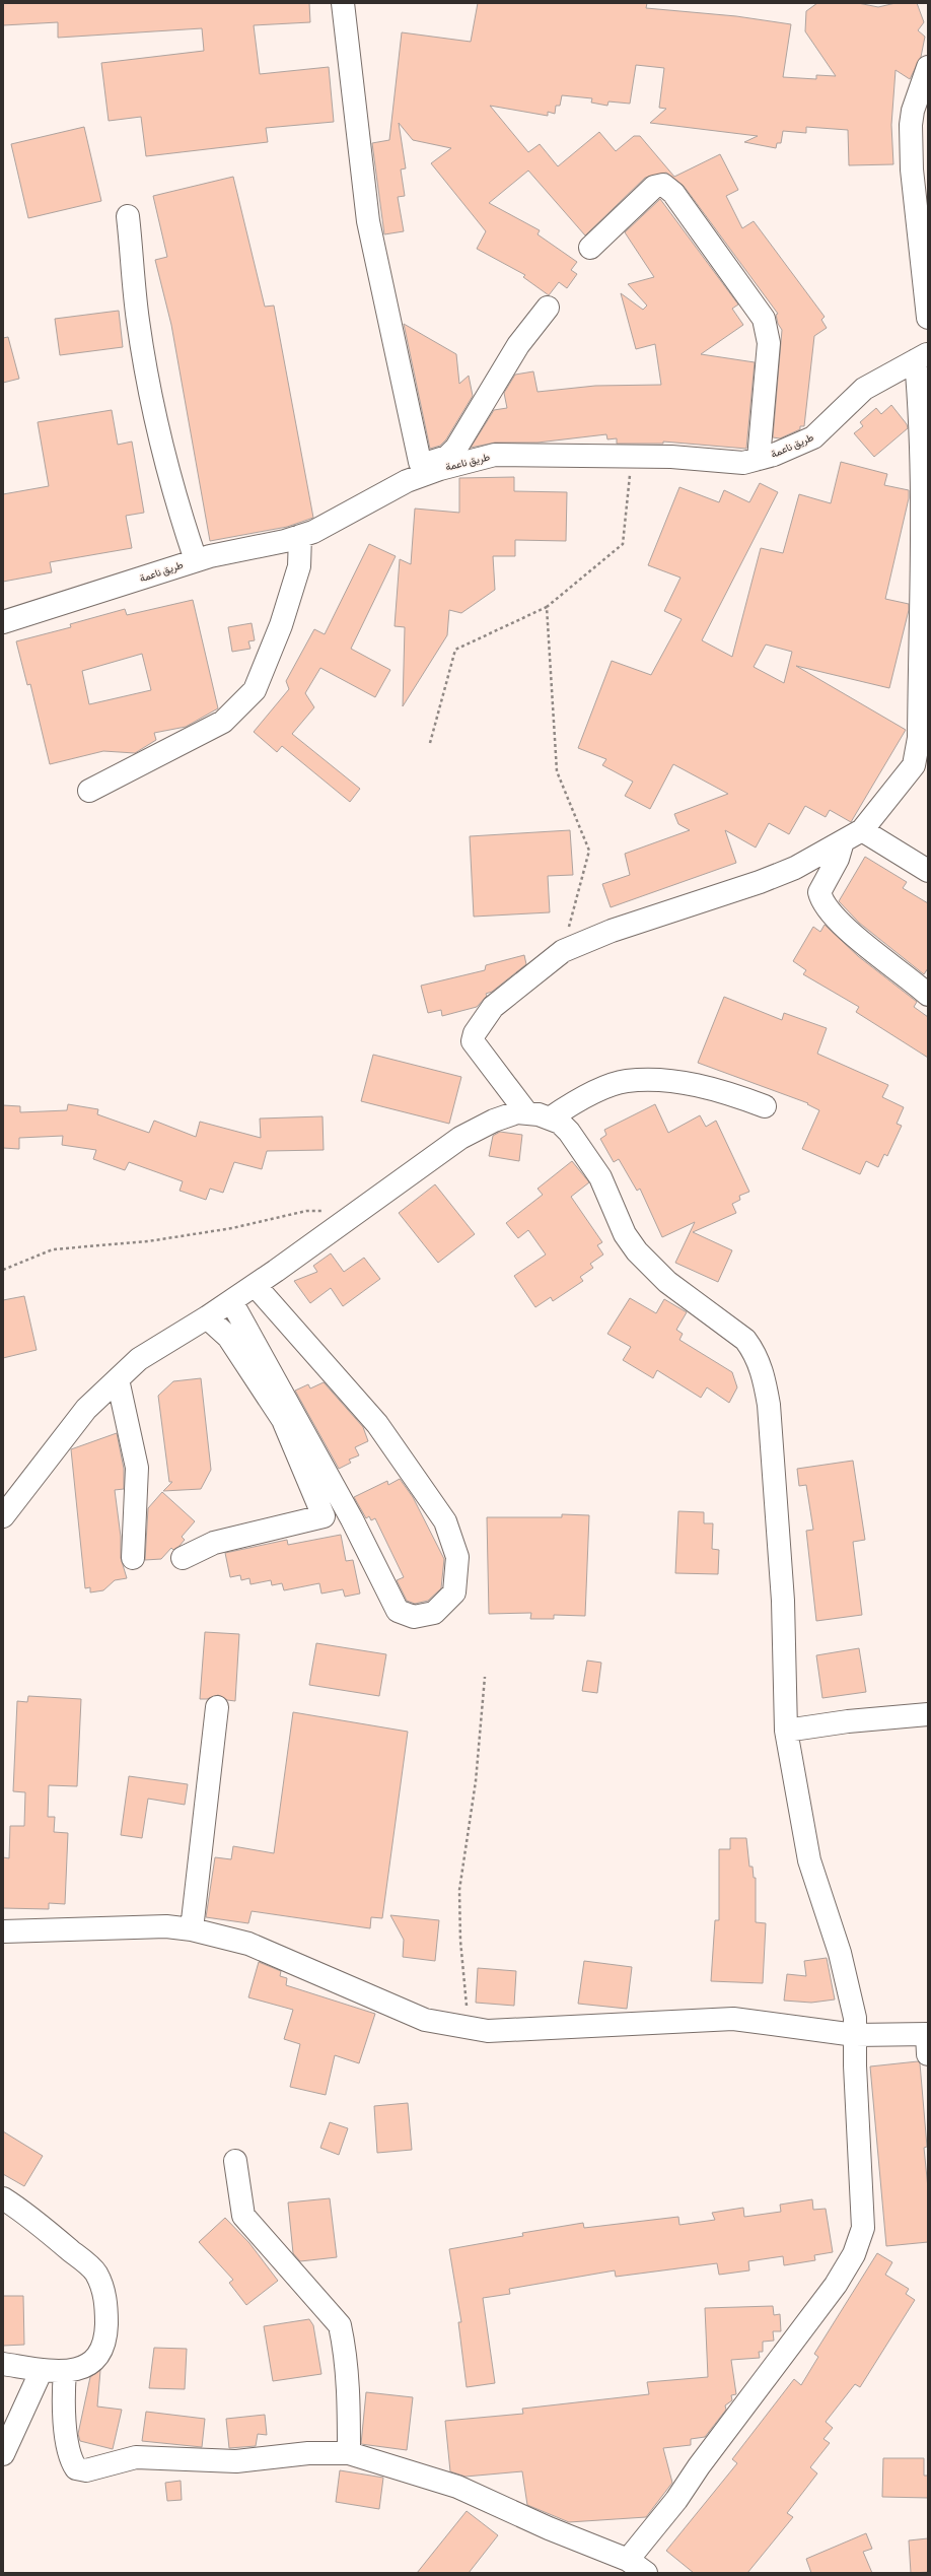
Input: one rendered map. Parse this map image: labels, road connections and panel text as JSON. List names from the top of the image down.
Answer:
{
  "streets": {
    "street": ["طريق ناعمة"]
  }
}
